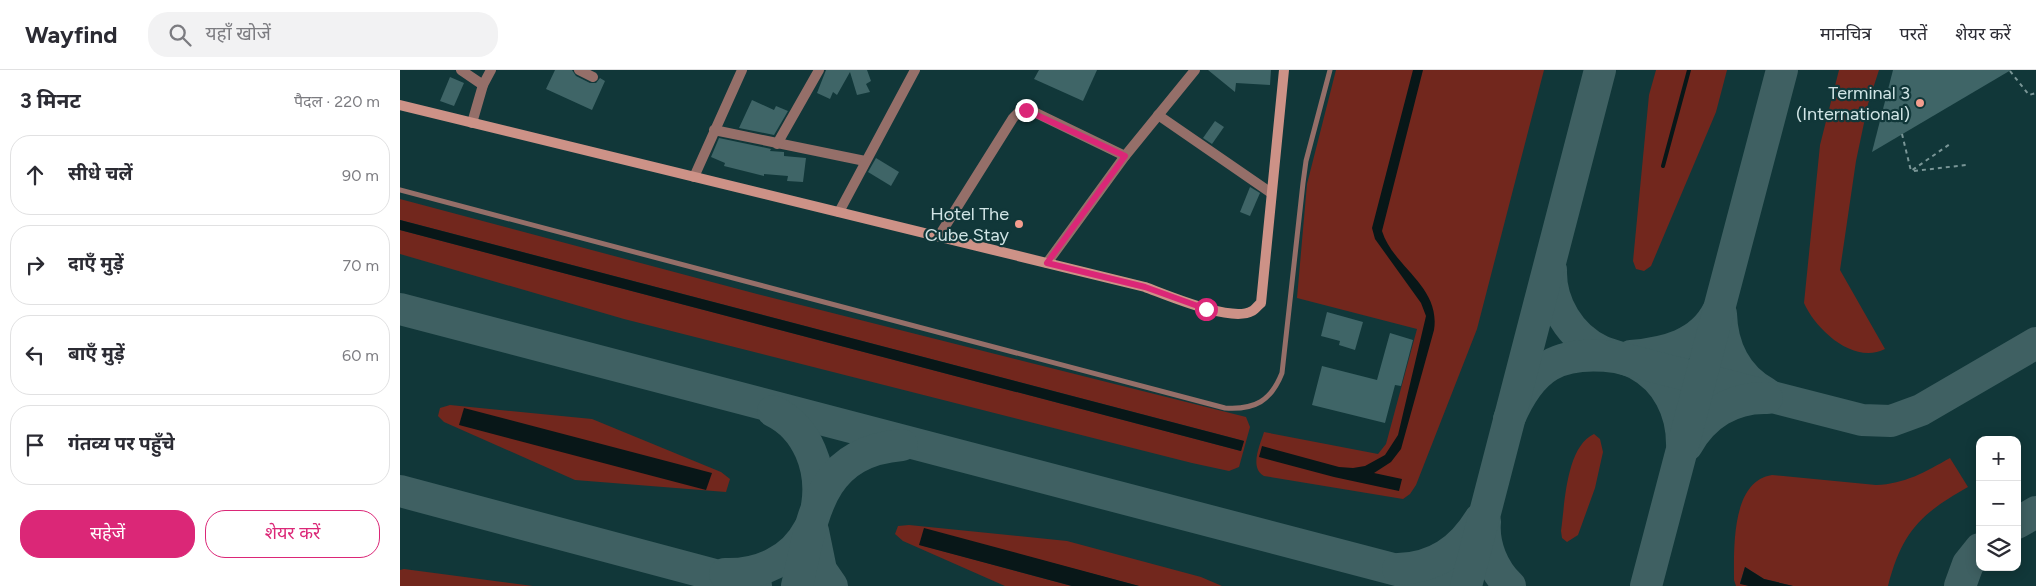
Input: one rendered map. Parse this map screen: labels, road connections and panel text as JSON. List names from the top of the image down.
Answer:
{
  "places": ["Terminal 3 (International)", "Hotel The Cube Stay"],
  "page": {
    "header": "Wayfind",
    "search": "यहाँ खोजें",
    "nav": ["मानचित्र", "परतें", "शेयर करें"],
    "heading": ["3 मिनट", "पैदल · 220 m"],
    "list": [
      ["सीधे चलें", "90 m"],
      ["दाएँ मुड़ें", "70 m"],
      ["बाएँ मुड़ें", "60 m"],
      "गंतव्य पर पहुँचे"
    ],
    "map_buttons": ["+", "−"],
    "buttons": ["सहेजें", "शेयर करें"]
  }
}
